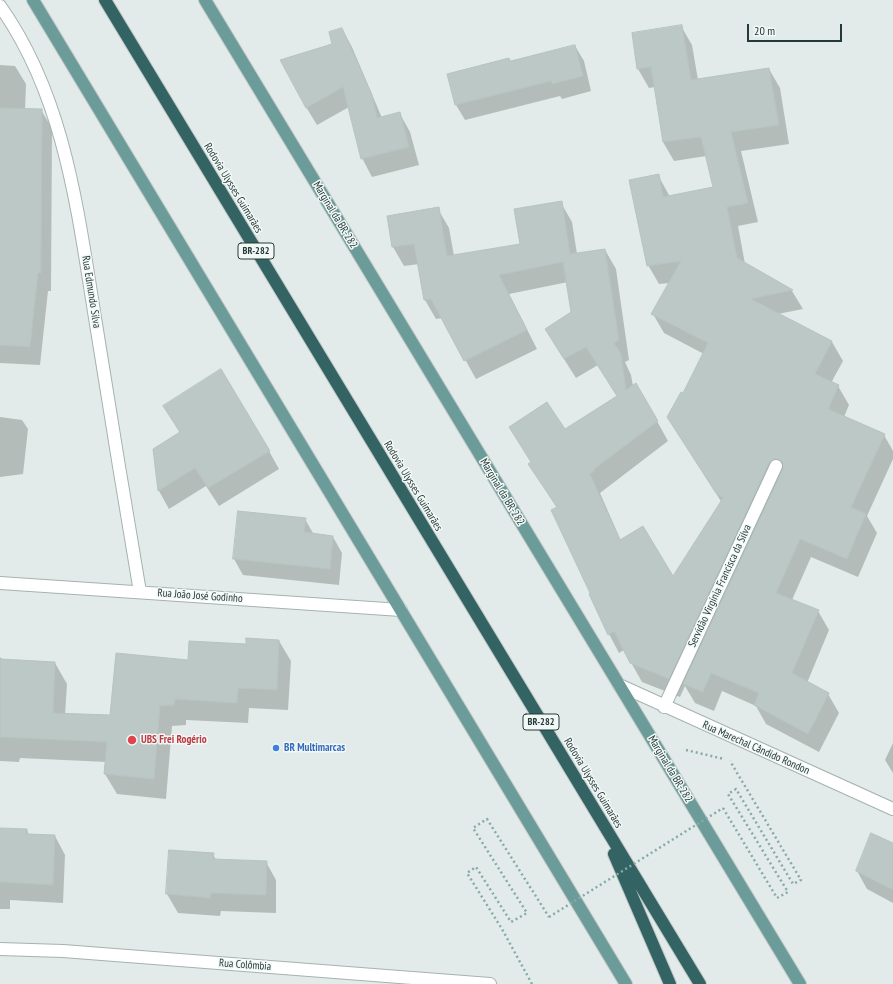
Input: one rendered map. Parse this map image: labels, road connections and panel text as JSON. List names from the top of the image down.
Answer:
{
  "streets": {
    "highway": ["Rodovia Ulysses Guimarães", "BR-282"],
    "main road": ["Marginal da BR-282"],
    "street": [
      "Rua Edmundo Silva",
      "Servidão Virgínia Francisca da Silva",
      "Rua João José Godinho",
      "Rua Marechal Cândido Rondon",
      "Rua Colômbia"
    ]
  },
  "crossings": [
    ["Marginal da BR-282", "Rua Marechal Cândido Rondon"],
    ["Rua Edmundo Silva", "Rua João José Godinho"],
    ["Servidão Virgínia Francisca da Silva", "Rua Marechal Cândido Rondon"]
  ],
  "places": ["UBS Frei Rogério", "BR Multimarcas"],
  "scale_bar": "20 m"
}
